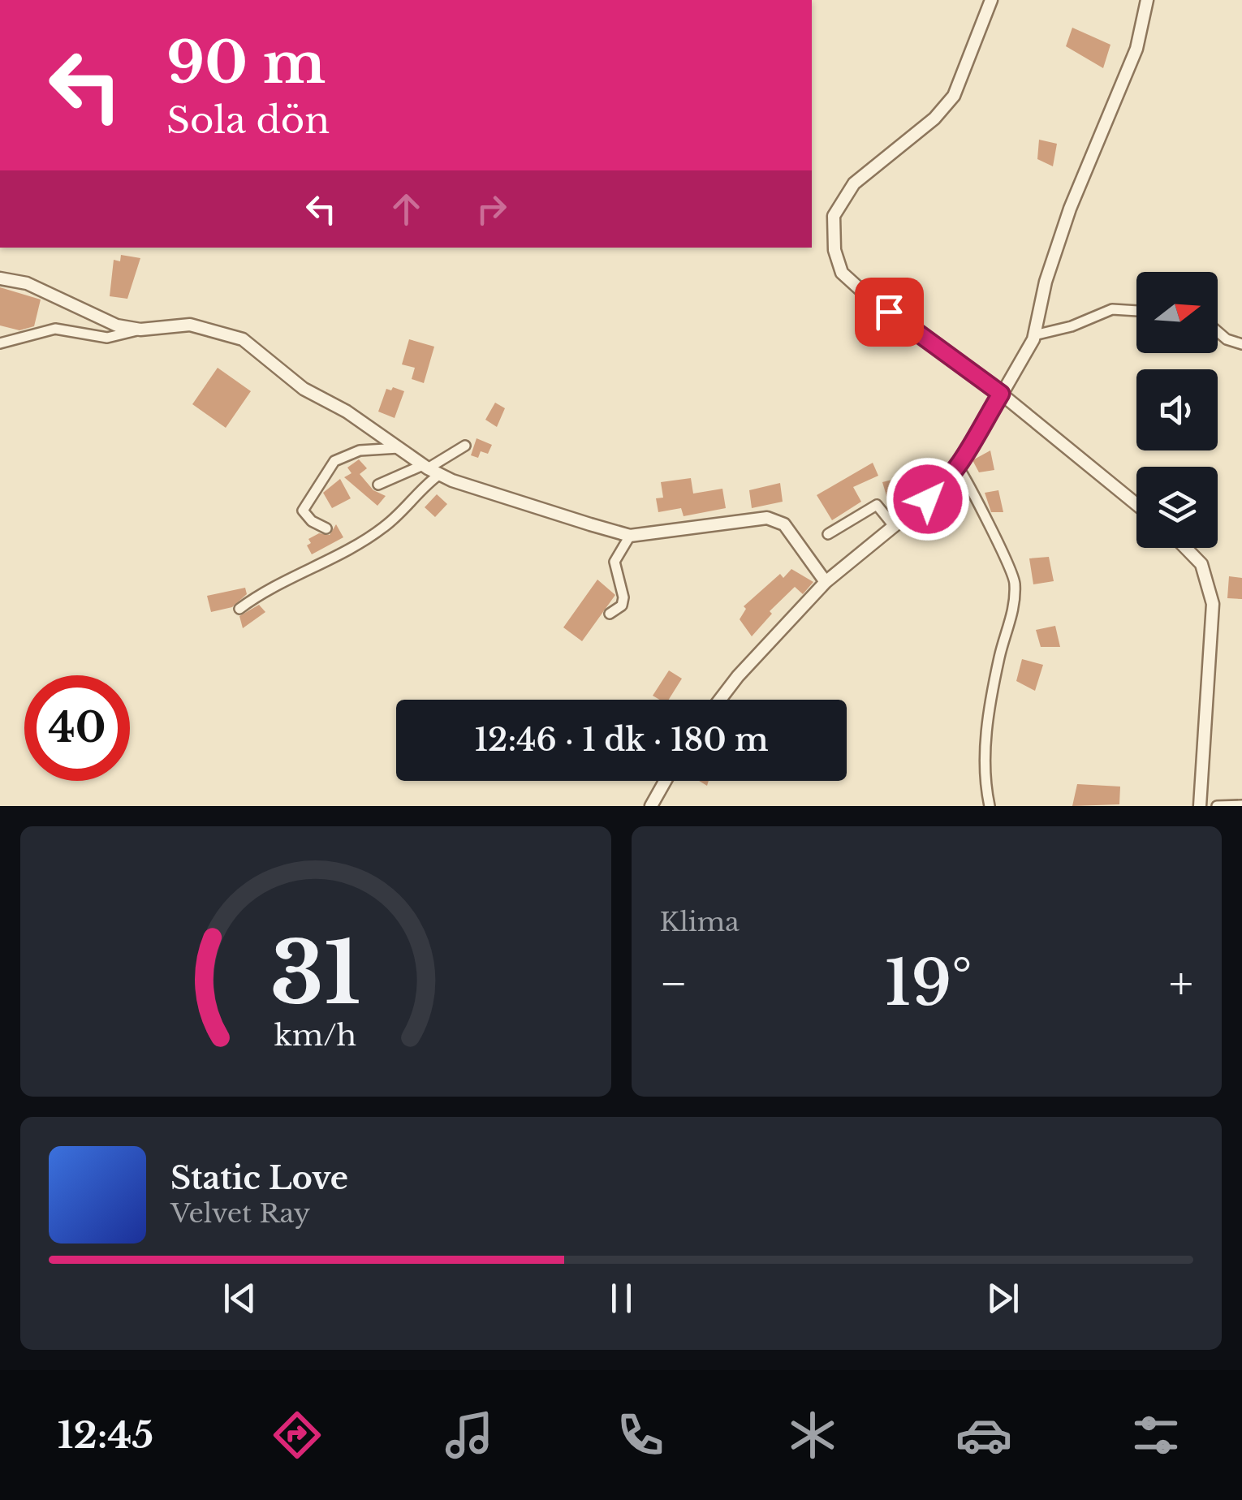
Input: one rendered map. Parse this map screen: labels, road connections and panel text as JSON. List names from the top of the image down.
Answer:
{
  "north": "right",
  "page": {
    "turn": ["90 m", "Sola dön"],
    "limit": "40",
    "trip": "12:46 · 1 dk · 180 m",
    "tile": "Klima",
    "heat": ["−", "19°", "+"],
    "song": ["Static Love", "Velvet Ray"],
    "tabs": "12:45",
    "gauge": ["31", "km/h"]
  }
}
